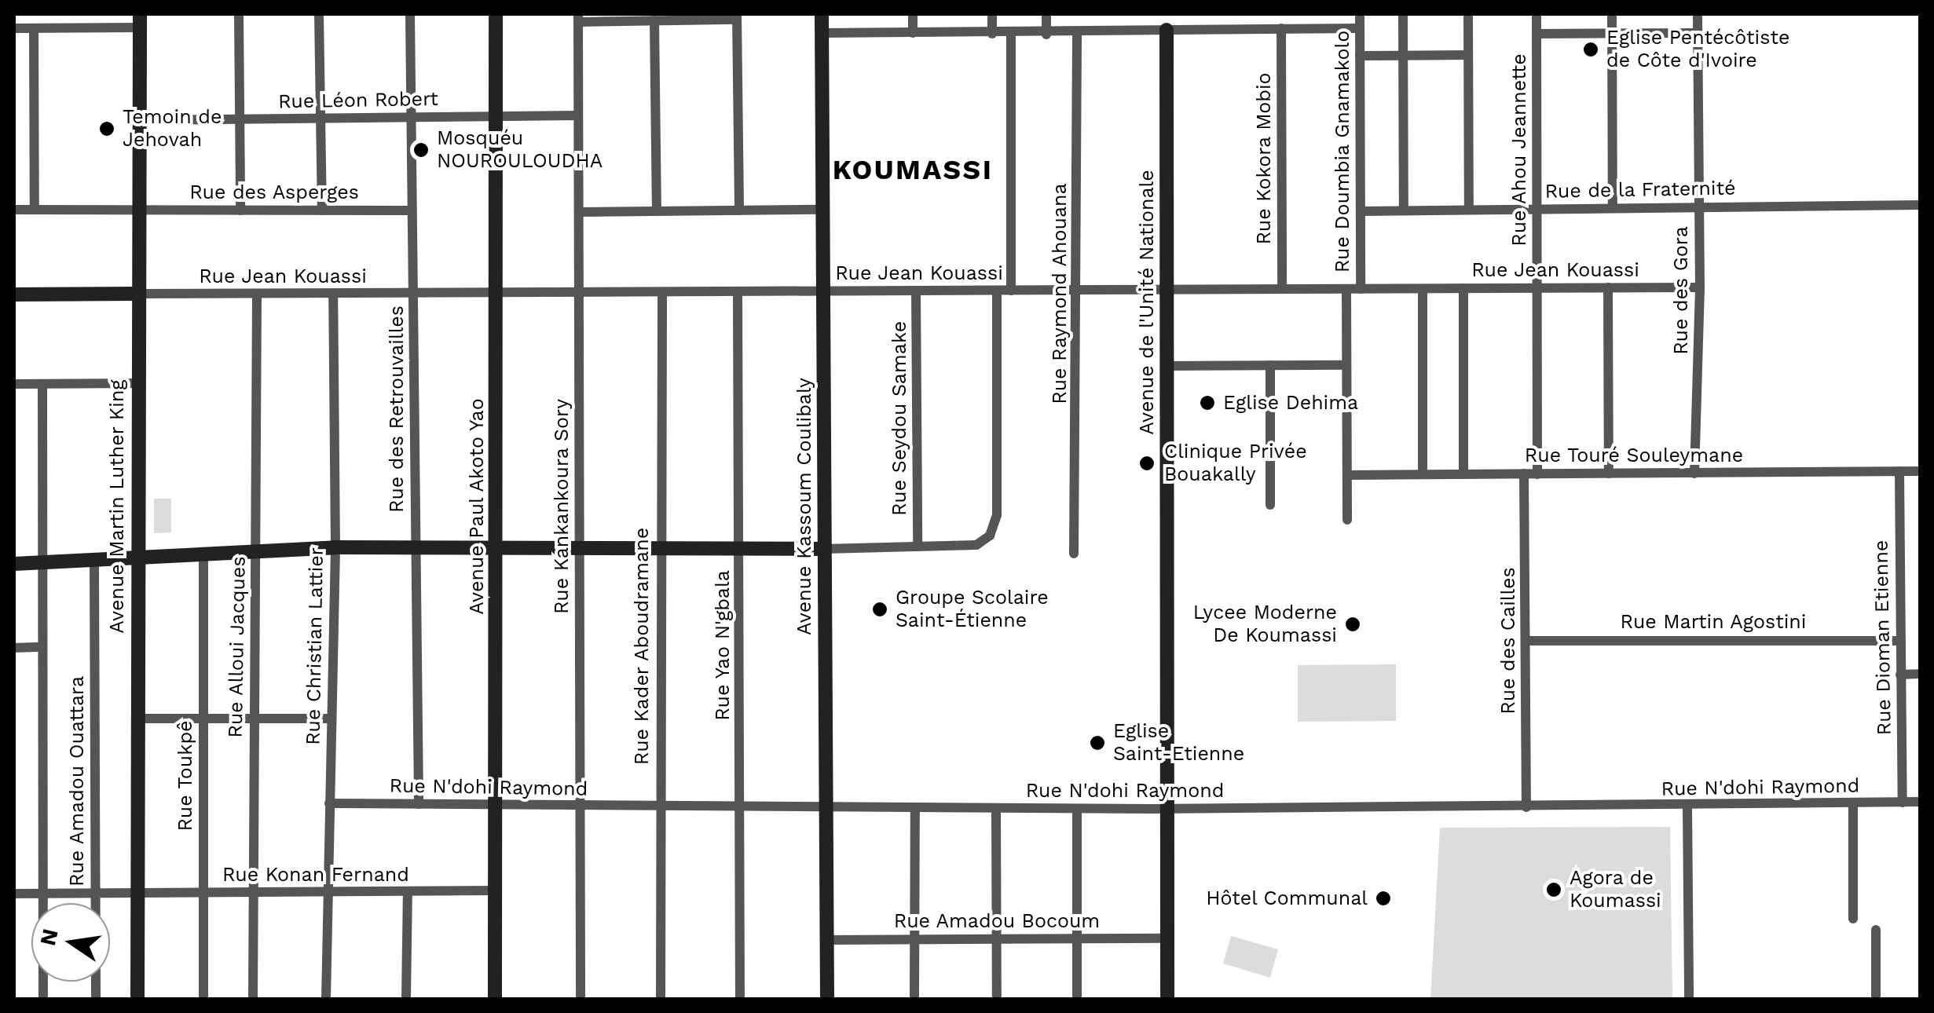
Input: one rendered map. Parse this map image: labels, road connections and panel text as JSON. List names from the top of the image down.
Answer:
{
  "streets": {
    "street": [
      "Rue Léon Robert",
      "Rue Ahou Jeannette",
      "Rue Doumbia Gnamakolo",
      "Rue Kokora Mobio",
      "Rue de la Fraternité",
      "Rue des Asperges",
      "Rue Jean Kouassi",
      "Rue des Gora",
      "Rue Raymond Ahouana",
      "Avenue de l'Unité Nationale",
      "Rue des Retrouvailles",
      "Rue Seydou Samake",
      "Rue Touré Souleymane",
      "Avenue Martin Luther King",
      "Avenue Paul Akoto Yao",
      "Rue Kankankoura Sory",
      "Avenue Kassoum Coulibaly",
      "Rue Martin Agostini",
      "Rue Dioman Etienne",
      "Rue des Cailles",
      "Rue Yao N'gbala",
      "Rue Christian Lattier",
      "Rue Kader Aboudramane",
      "Rue Alloui Jacques",
      "Rue Toukpê",
      "Rue Amadou Ouattara",
      "Rue N'dohi Raymond",
      "Rue Konan Fernand",
      "Rue Amadou Bocoum"
    ]
  },
  "crossings": [
    ["Rue Léon Robert", "Rue des Retrouvailles"],
    ["Rue Léon Robert", "Avenue Martin Luther King"],
    ["Rue Léon Robert", "Avenue Paul Akoto Yao"],
    ["Rue Léon Robert", "Rue Kankankoura Sory"],
    ["Rue Ahou Jeannette", "Rue de la Fraternité"],
    ["Rue Ahou Jeannette", "Rue Jean Kouassi"],
    ["Rue Ahou Jeannette", "Rue Touré Souleymane"],
    ["Rue Doumbia Gnamakolo", "Rue de la Fraternité"],
    ["Rue Doumbia Gnamakolo", "Rue Jean Kouassi"],
    ["Rue Kokora Mobio", "Rue Jean Kouassi"],
    ["Rue de la Fraternité", "Rue des Gora"],
    ["Rue des Asperges", "Rue des Retrouvailles"],
    ["Rue des Asperges", "Avenue Martin Luther King"],
    ["Rue Jean Kouassi", "Rue des Gora"],
    ["Rue Jean Kouassi", "Rue Raymond Ahouana"],
    ["Rue Jean Kouassi", "Avenue de l'Unité Nationale"],
    ["Rue Jean Kouassi", "Rue des Retrouvailles"],
    ["Rue Jean Kouassi", "Rue Seydou Samake"],
    ["Rue Jean Kouassi", "Avenue Martin Luther King"],
    ["Rue Jean Kouassi", "Avenue Paul Akoto Yao"],
    ["Rue Jean Kouassi", "Rue Kankankoura Sory"],
    ["Rue Jean Kouassi", "Avenue Kassoum Coulibaly"],
    ["Rue Jean Kouassi", "Rue Yao N'gbala"],
    ["Rue Jean Kouassi", "Rue Christian Lattier"],
    ["Rue Jean Kouassi", "Rue Kader Aboudramane"],
    ["Rue Jean Kouassi", "Rue Alloui Jacques"],
    ["Rue des Gora", "Rue Touré Souleymane"],
    ["Avenue de l'Unité Nationale", "Rue N'dohi Raymond"],
    ["Avenue de l'Unité Nationale", "Rue Amadou Bocoum"],
    ["Rue des Retrouvailles", "Rue N'dohi Raymond"],
    ["Rue Touré Souleymane", "Rue Dioman Etienne"],
    ["Rue Touré Souleymane", "Rue des Cailles"],
    ["Avenue Martin Luther King", "Rue Konan Fernand"],
    ["Avenue Paul Akoto Yao", "Rue N'dohi Raymond"],
    ["Avenue Paul Akoto Yao", "Rue Konan Fernand"],
    ["Rue Kankankoura Sory", "Rue N'dohi Raymond"],
    ["Avenue Kassoum Coulibaly", "Rue N'dohi Raymond"],
    ["Avenue Kassoum Coulibaly", "Rue Amadou Bocoum"],
    ["Rue Martin Agostini", "Rue Dioman Etienne"],
    ["Rue Martin Agostini", "Rue des Cailles"],
    ["Rue Dioman Etienne", "Rue N'dohi Raymond"],
    ["Rue des Cailles", "Rue N'dohi Raymond"],
    ["Rue Yao N'gbala", "Rue N'dohi Raymond"],
    ["Rue Christian Lattier", "Rue N'dohi Raymond"],
    ["Rue Christian Lattier", "Rue Konan Fernand"],
    ["Rue Kader Aboudramane", "Rue N'dohi Raymond"],
    ["Rue Alloui Jacques", "Rue Konan Fernand"],
    ["Rue Toukpê", "Rue Konan Fernand"],
    ["Rue Amadou Ouattara", "Rue Konan Fernand"]
  ],
  "districts": ["KOUMASSI"],
  "places": [
    "Eglise Pentécôtiste de Côte d'Ivoire",
    "Temoin de Jehovah",
    "Mosquéu NOUROULOUDHA",
    "Eglise Dehima",
    "Clinique Privée Bouakally",
    "Groupe Scolaire Saint-Étienne",
    "Lycee Moderne De Koumassi",
    "Eglise Saint-Etienne",
    "Agora de Koumassi",
    "Hôtel Communal"
  ],
  "north": "left"
}
